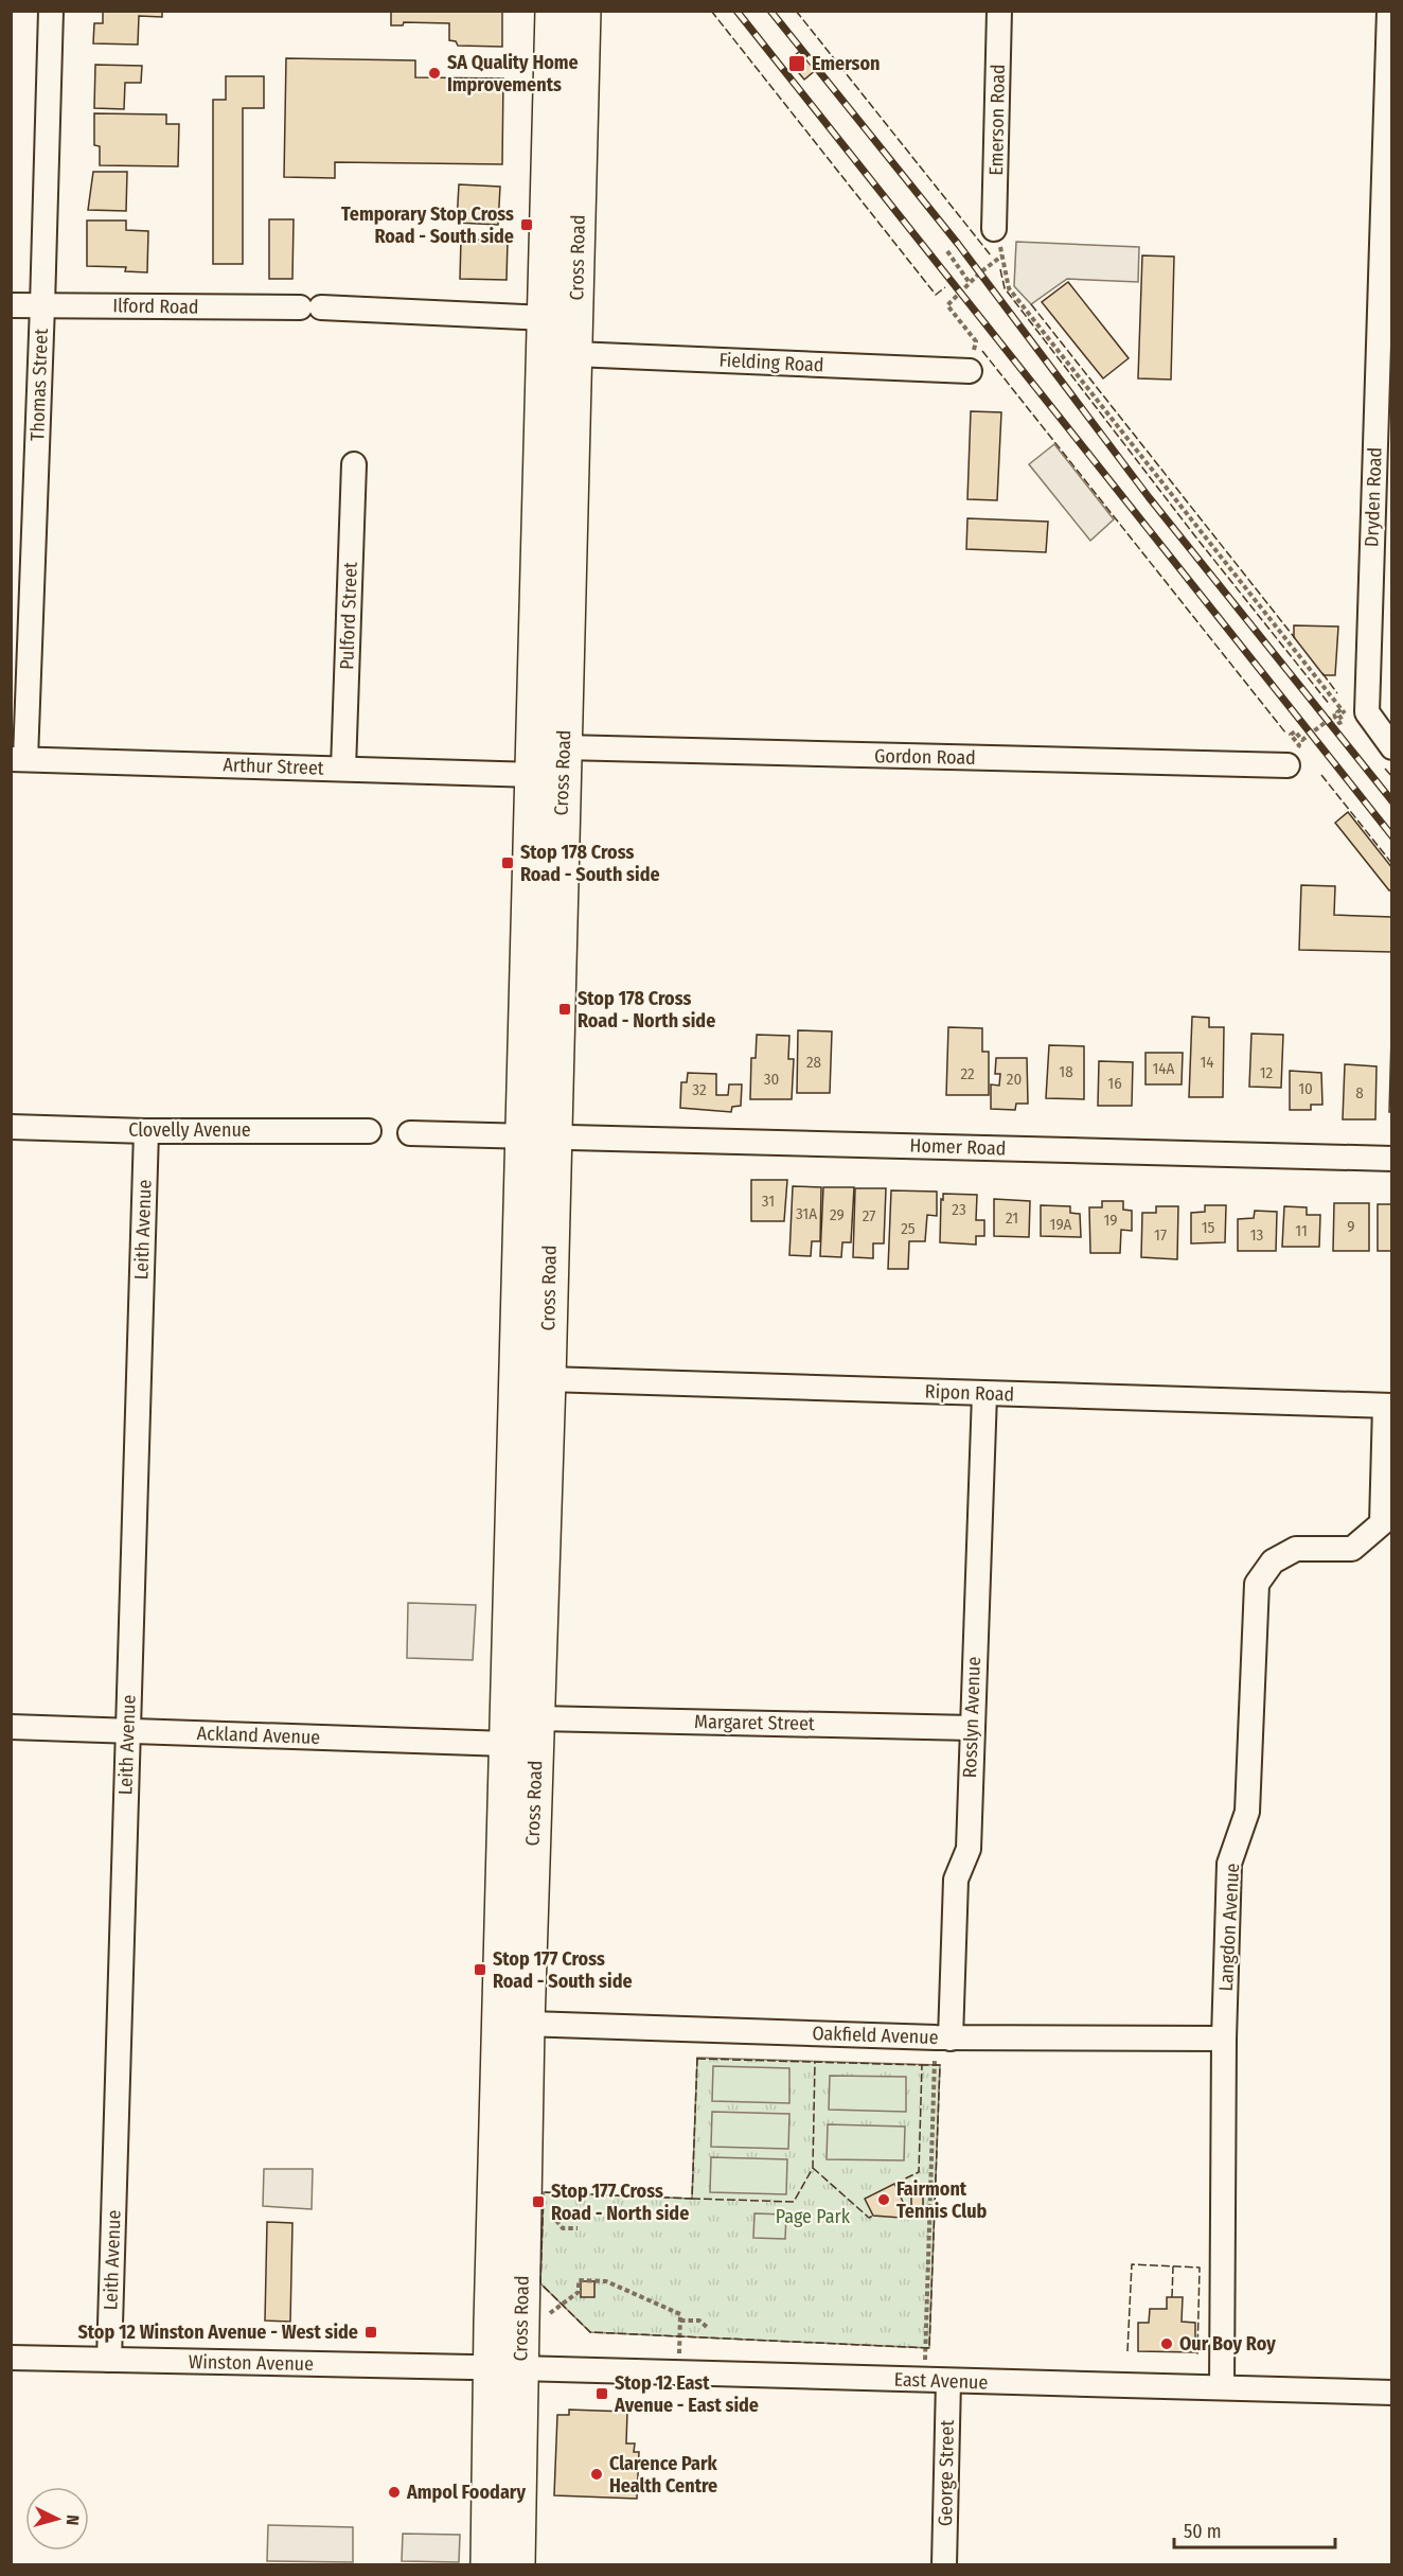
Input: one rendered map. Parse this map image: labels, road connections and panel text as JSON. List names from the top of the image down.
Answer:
{
  "streets": {
    "highway": ["Cross Road"],
    "street": [
      "Emerson Road",
      "Ilford Road",
      "Fielding Road",
      "Thomas Street",
      "Dryden Road",
      "Pulford Street",
      "Gordon Road",
      "Arthur Street",
      "Clovelly Avenue",
      "Homer Road",
      "Leith Avenue",
      "Ripon Road",
      "Rosslyn Avenue",
      "Margaret Street",
      "Ackland Avenue",
      "Langdon Avenue",
      "Oakfield Avenue",
      "Winston Avenue",
      "East Avenue",
      "George Street"
    ]
  },
  "crossings": [
    ["Cross Road", "Ilford Road"],
    ["Cross Road", "Fielding Road"],
    ["Cross Road", "Gordon Road"],
    ["Cross Road", "Arthur Street"],
    ["Cross Road", "Homer Road"],
    ["Cross Road", "Ripon Road"],
    ["Cross Road", "Margaret Street"],
    ["Cross Road", "Ackland Avenue"],
    ["Cross Road", "Oakfield Avenue"],
    ["Cross Road", "Winston Avenue"],
    ["Cross Road", "East Avenue"],
    ["Ilford Road", "Thomas Street"],
    ["Thomas Street", "Arthur Street"],
    ["Pulford Street", "Arthur Street"],
    ["Clovelly Avenue", "Leith Avenue"],
    ["Leith Avenue", "Ackland Avenue"],
    ["Leith Avenue", "Winston Avenue"],
    ["Ripon Road", "Rosslyn Avenue"],
    ["Ripon Road", "Langdon Avenue"],
    ["Rosslyn Avenue", "Margaret Street"],
    ["Rosslyn Avenue", "Oakfield Avenue"],
    ["Langdon Avenue", "Oakfield Avenue"],
    ["Langdon Avenue", "East Avenue"],
    ["Winston Avenue", "East Avenue"],
    ["East Avenue", "George Street"]
  ],
  "parks": ["Page Park"],
  "places": {
    "transit": [
      "Emerson",
      "Temporary Stop Cross Road - South side",
      "Stop 178 Cross Road - South side",
      "Stop 178 Cross Road - North side",
      "Stop 177 Cross Road - South side",
      "Stop 177 Cross Road - North side",
      "Stop 12 Winston Avenue - West side",
      "Stop 12 East Avenue - East side"
    ],
    "other": [
      "SA Quality Home Improvements",
      "Fairmont Tennis Club",
      "Our Boy Roy",
      "Clarence Park Health Centre",
      "Ampol Foodary"
    ]
  },
  "house_numbers": [
    "28",
    "14",
    "14A",
    "18",
    "12",
    "22",
    "30",
    "20",
    "16",
    "10",
    "32",
    "8",
    "31",
    "23",
    "31A",
    "29",
    "27",
    "21",
    "19",
    "19A",
    "9",
    "15",
    "25",
    "11",
    "17",
    "13"
  ],
  "scale_bar": "50 m",
  "north": "right"
}
